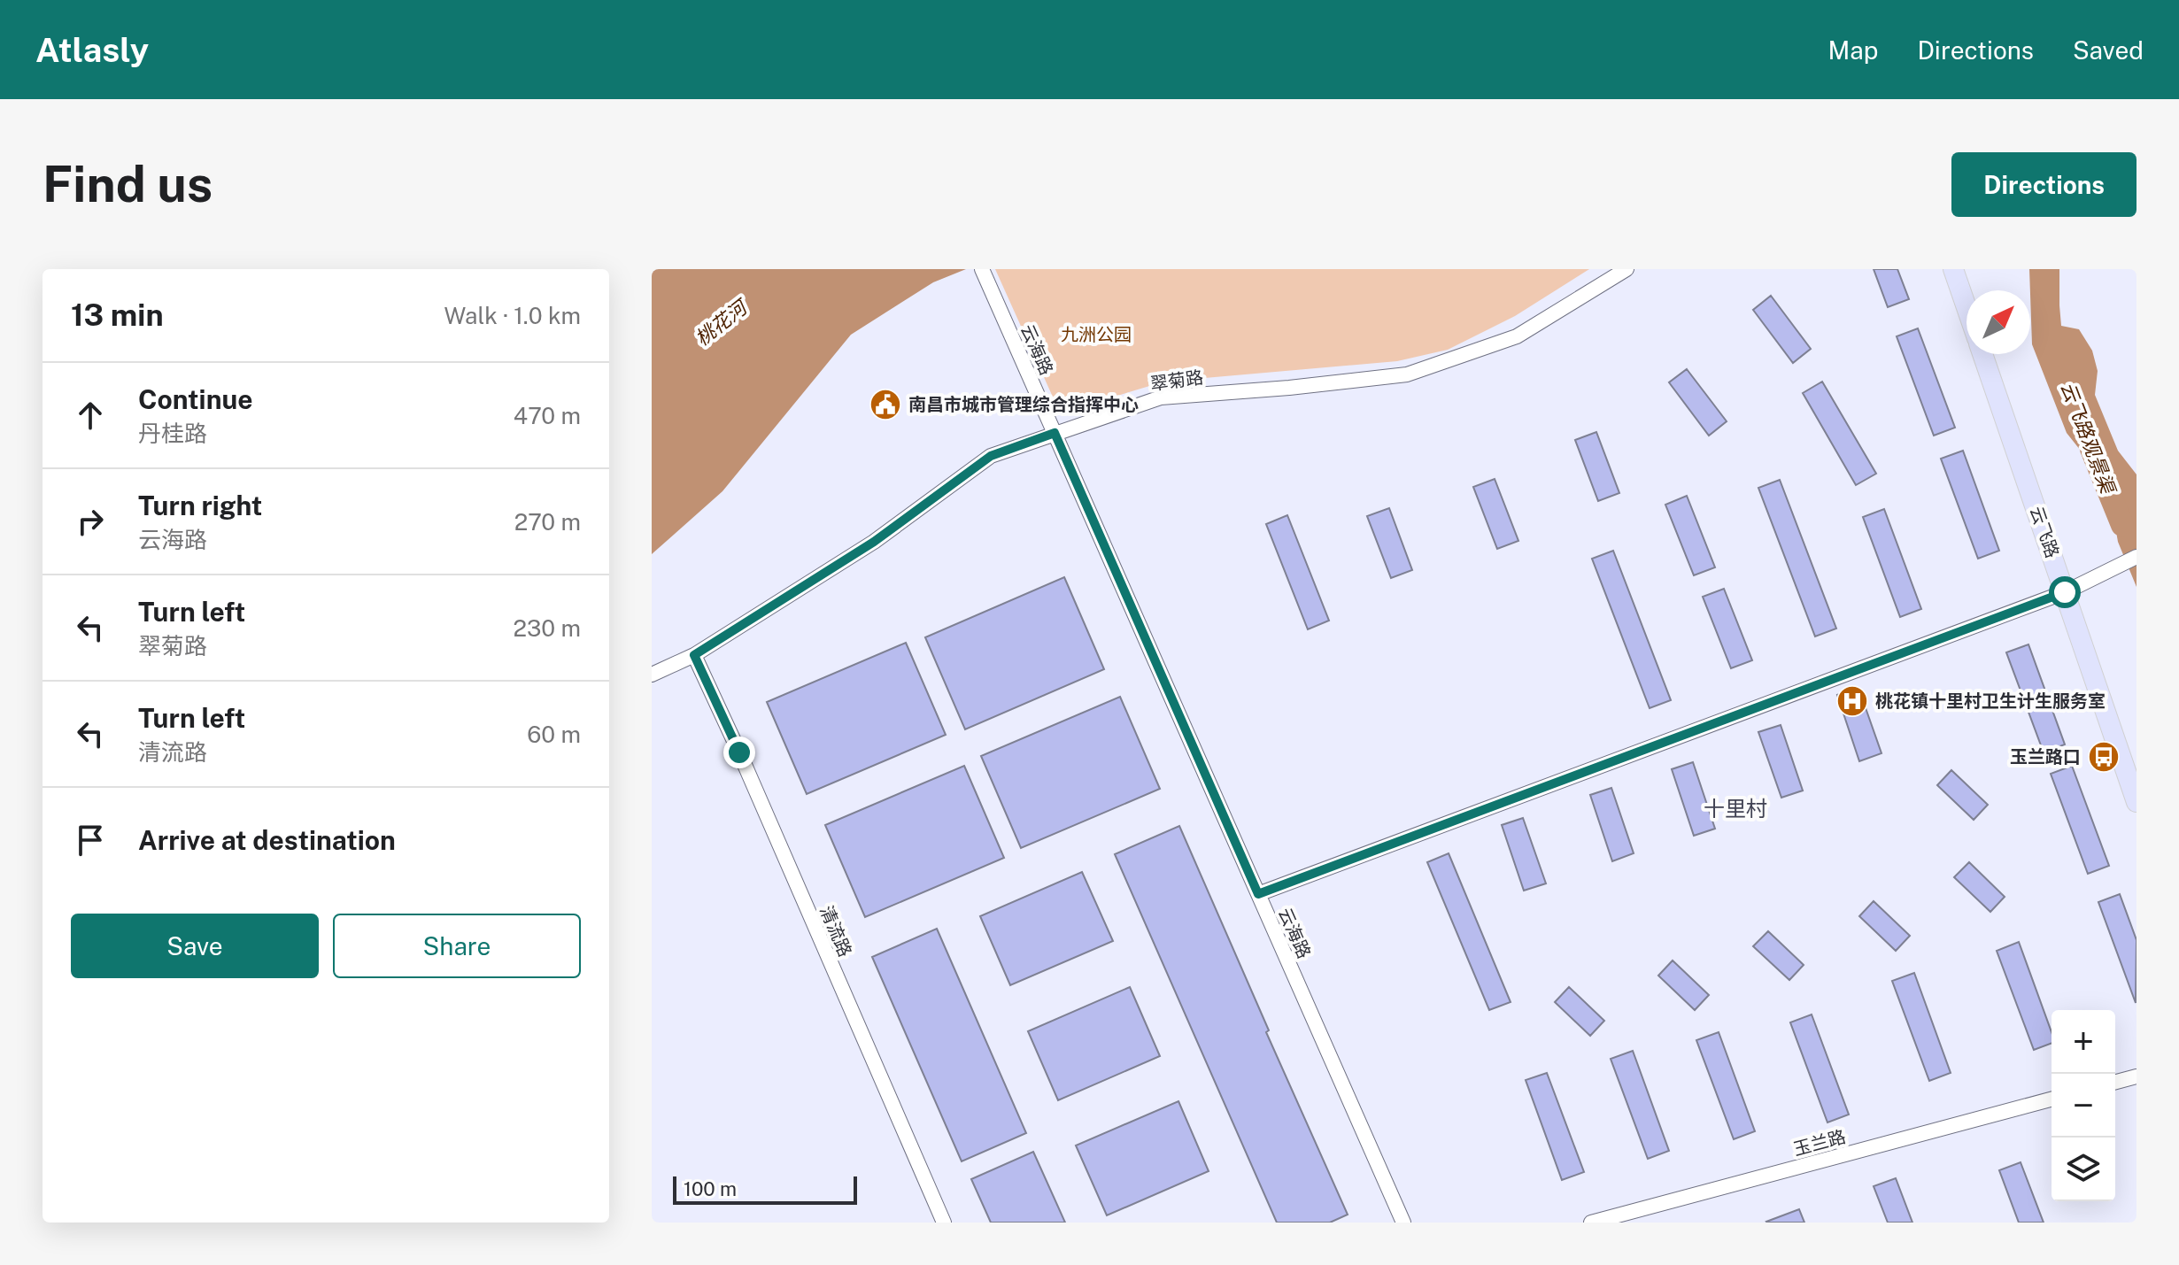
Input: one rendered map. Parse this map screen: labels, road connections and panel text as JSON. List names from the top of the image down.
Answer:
{
  "streets": {
    "main road": ["云飞路"],
    "street": [
      "云海路",
      "翠菊路",
      "清流路",
      "玉兰路"
    ]
  },
  "crossings": [
    ["云海路", "翠菊路"],
    ["翠菊路", "清流路"]
  ],
  "districts": ["十里村"],
  "water": ["桃花河", "云飞路观景渠"],
  "parks": ["九洲公园"],
  "places": {
    "public building": ["南昌市城市管理综合指挥中心"],
    "hospital": ["桃花镇十里村卫生计生服务室"],
    "bus stop": ["玉兰路口"]
  },
  "scale_bar": "100 m",
  "north": "top right",
  "page": {
    "header": "Atlasly",
    "nav": ["Map", "Directions", "Saved"],
    "buttons": [
      "Directions",
      ["Save", "Share"]
    ],
    "title": "Find us",
    "heading": ["13 min", "Walk · 1.0 km"],
    "list": [
      ["Continue", "丹桂路", "470 m"],
      ["Turn right", "云海路", "270 m"],
      ["Turn left", "翠菊路", "230 m"],
      ["Turn left", "清流路", "60 m"],
      "Arrive at destination"
    ],
    "map_buttons": ["+", "−"],
    "scale": "100 m"
  }
}
